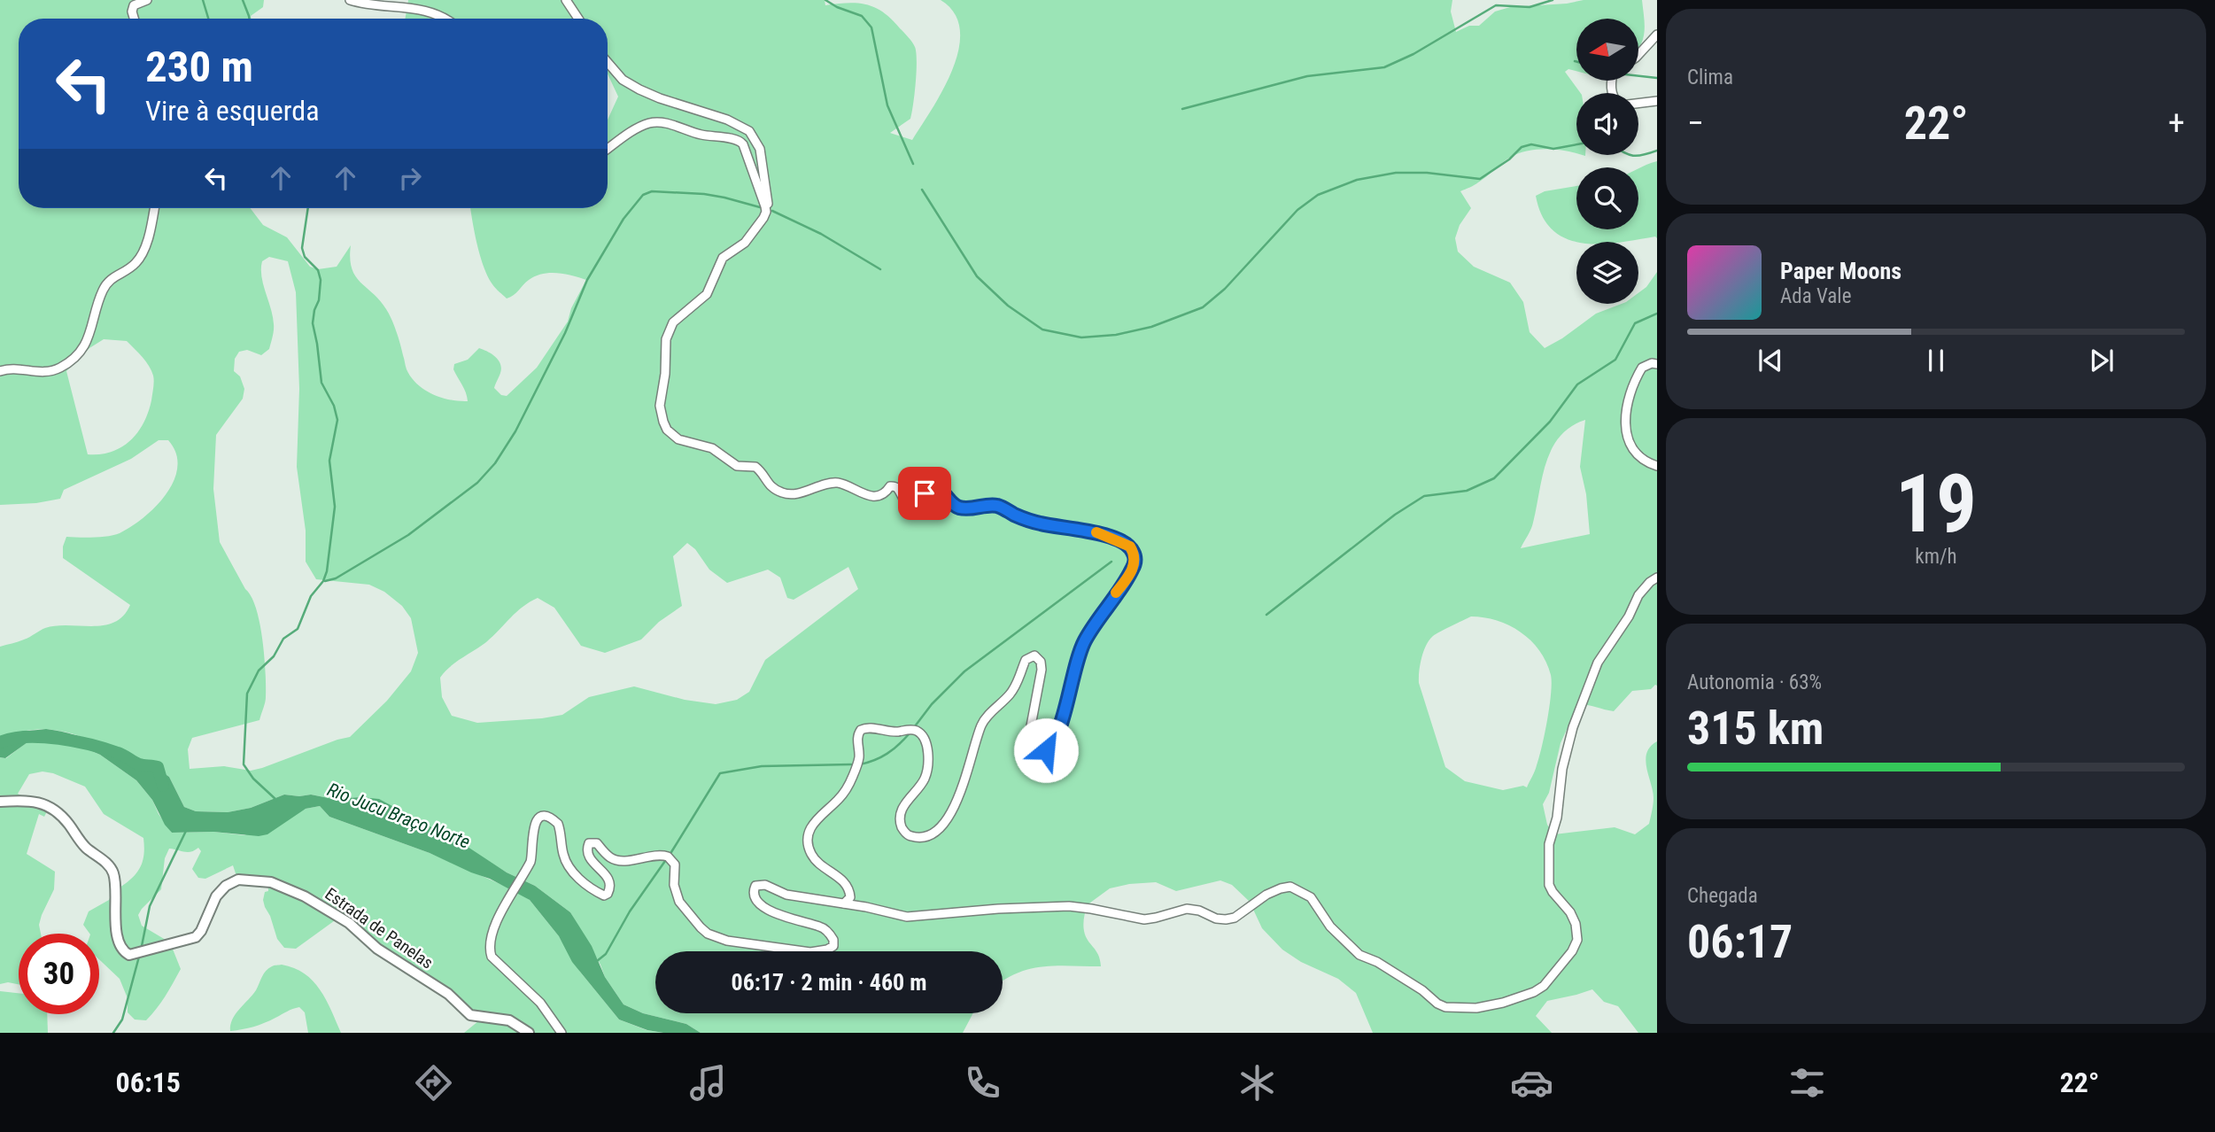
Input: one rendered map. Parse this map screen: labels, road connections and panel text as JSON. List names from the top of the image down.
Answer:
{
  "streets": {
    "street": ["Estrada de Panelas"]
  },
  "water": ["Rio Jucu Braço Norte"],
  "north": "left",
  "page": {
    "tile": [
      "Clima",
      ["19", "km/h"],
      ["Autonomia · 63%", "315 km"],
      ["Chegada", "06:17"]
    ],
    "turn": ["230 m", "Vire à esquerda"],
    "heat": ["−", "22°", "+"],
    "song": ["Paper Moons", "Ada Vale"],
    "limit": "30",
    "trip": "06:17 · 2 min · 460 m",
    "tabs": ["06:15", "22°"]
  }
}
